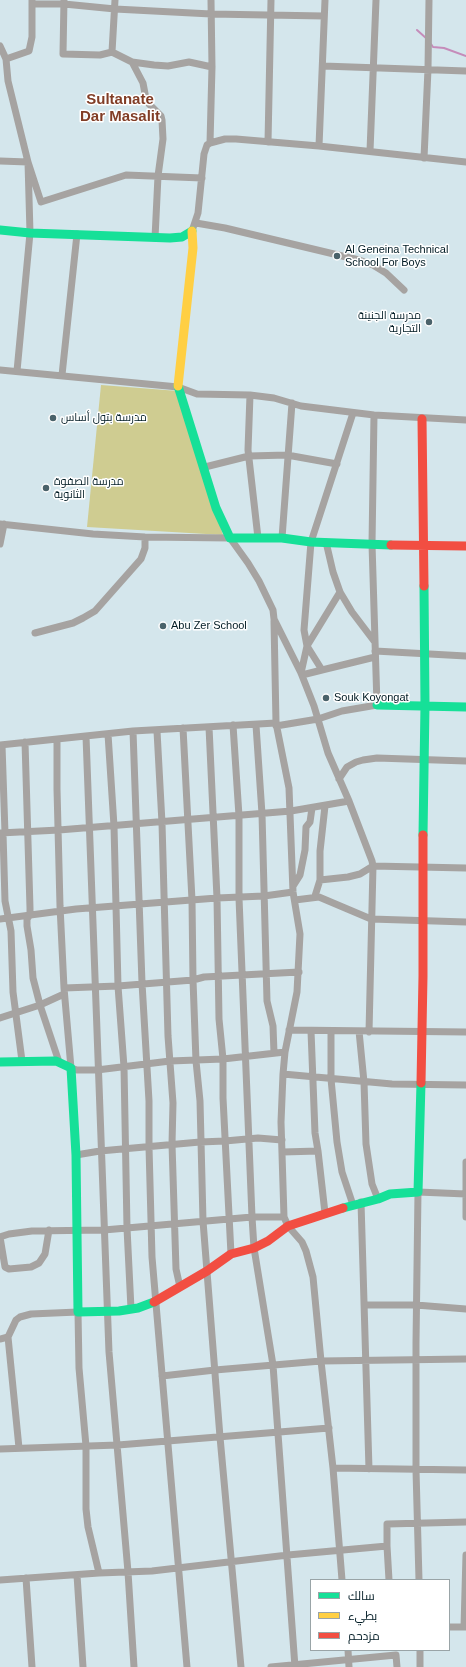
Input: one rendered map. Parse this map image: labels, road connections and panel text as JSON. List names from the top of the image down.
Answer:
{
  "districts": ["Sultanate Dar Masalit"],
  "places": [
    "Al Geneina Technical School For Boys",
    "مدرسة الجنينة التجارية",
    "مدرسة بتول أساس",
    "مدرسة الصفوة الثانوية",
    "Abu Zer School",
    "Souk Koyongat"
  ],
  "legend": ["سالك", "بطيء", "مزدحم"]
}
